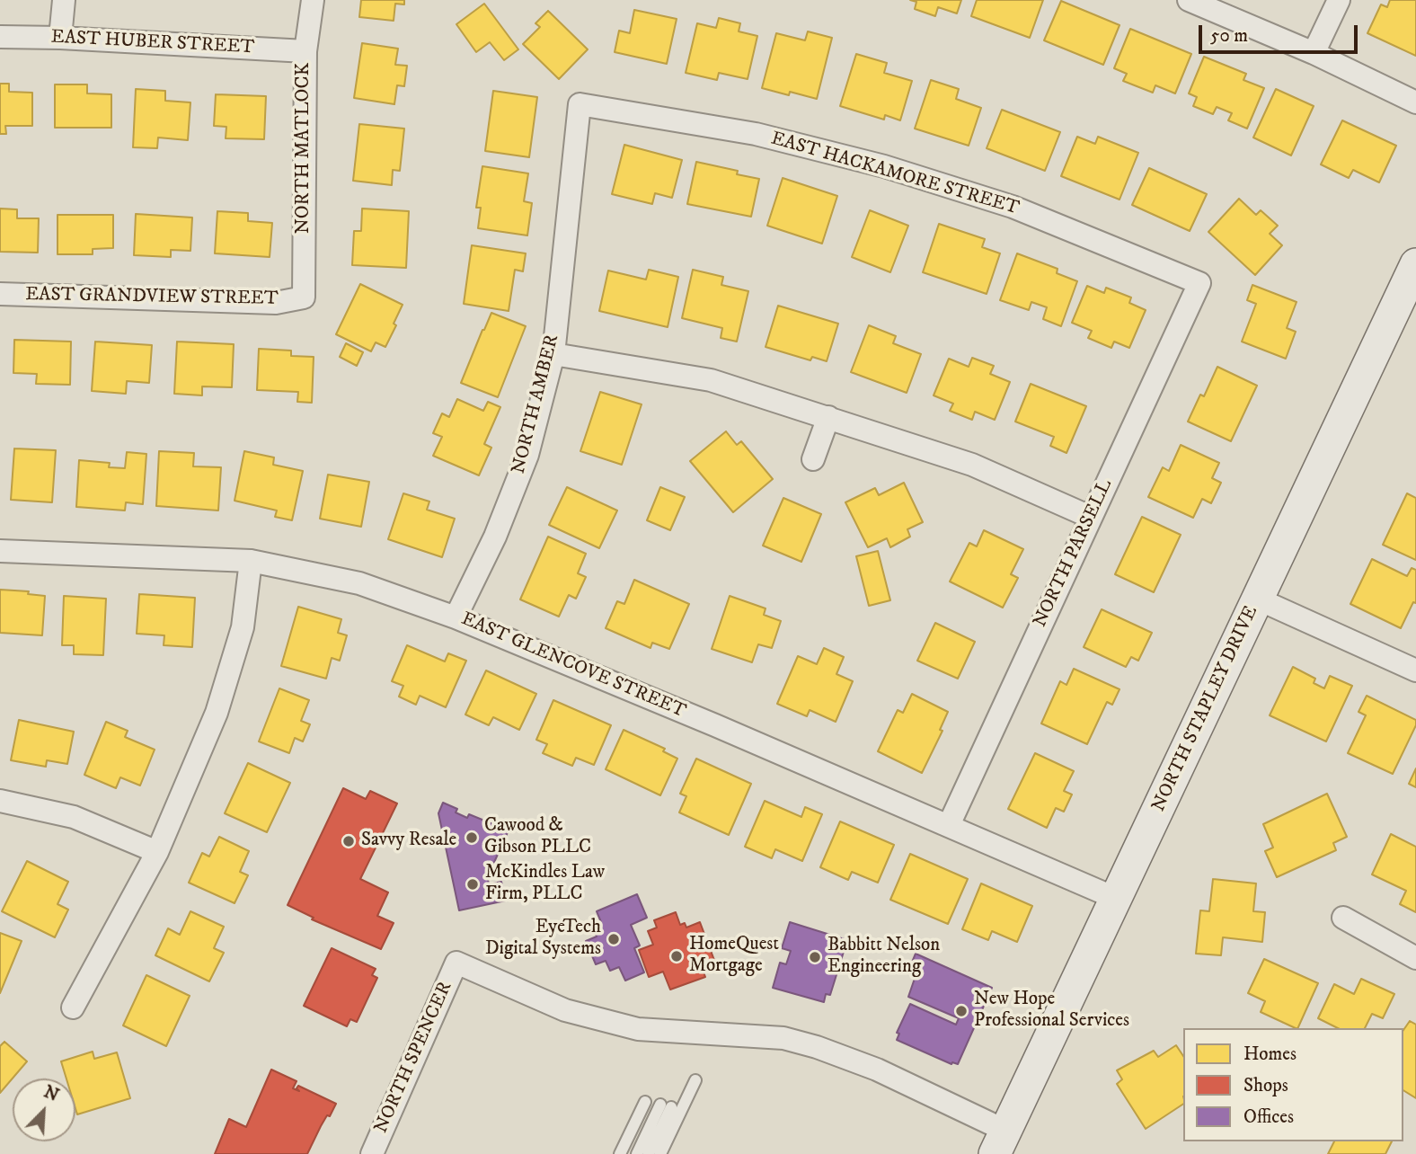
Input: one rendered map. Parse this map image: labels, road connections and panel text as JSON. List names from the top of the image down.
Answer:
{
  "streets": {
    "main road": ["NORTH STAPLEY DRIVE"],
    "street": [
      "EAST HUBER STREET",
      "NORTH MATLOCK",
      "EAST HACKAMORE STREET",
      "EAST GRANDVIEW STREET",
      "NORTH AMBER",
      "NORTH PARSELL",
      "EAST GLENCOVE STREET",
      "NORTH SPENCER"
    ]
  },
  "crossings": [
    ["EAST HUBER STREET", "NORTH MATLOCK"],
    ["NORTH MATLOCK", "EAST GRANDVIEW STREET"],
    ["EAST HACKAMORE STREET", "NORTH AMBER"],
    ["EAST HACKAMORE STREET", "NORTH PARSELL"],
    ["NORTH AMBER", "EAST GLENCOVE STREET"],
    ["NORTH PARSELL", "EAST GLENCOVE STREET"],
    ["EAST GLENCOVE STREET", "NORTH STAPLEY DRIVE"],
    ["NORTH STAPLEY DRIVE", "NORTH SPENCER"]
  ],
  "places": [
    "Cawood & Gibson PLLC",
    "Savvy Resale",
    "McKindles Law Firm, PLLC",
    "EyeTech Digital Systems",
    "HomeQuest Mortgage",
    "Babbitt Nelson Engineering",
    "New Hope Professional Services"
  ],
  "legend": ["Homes", "Shops", "Offices"],
  "scale_bar": "50 m",
  "north": "top right"
}
